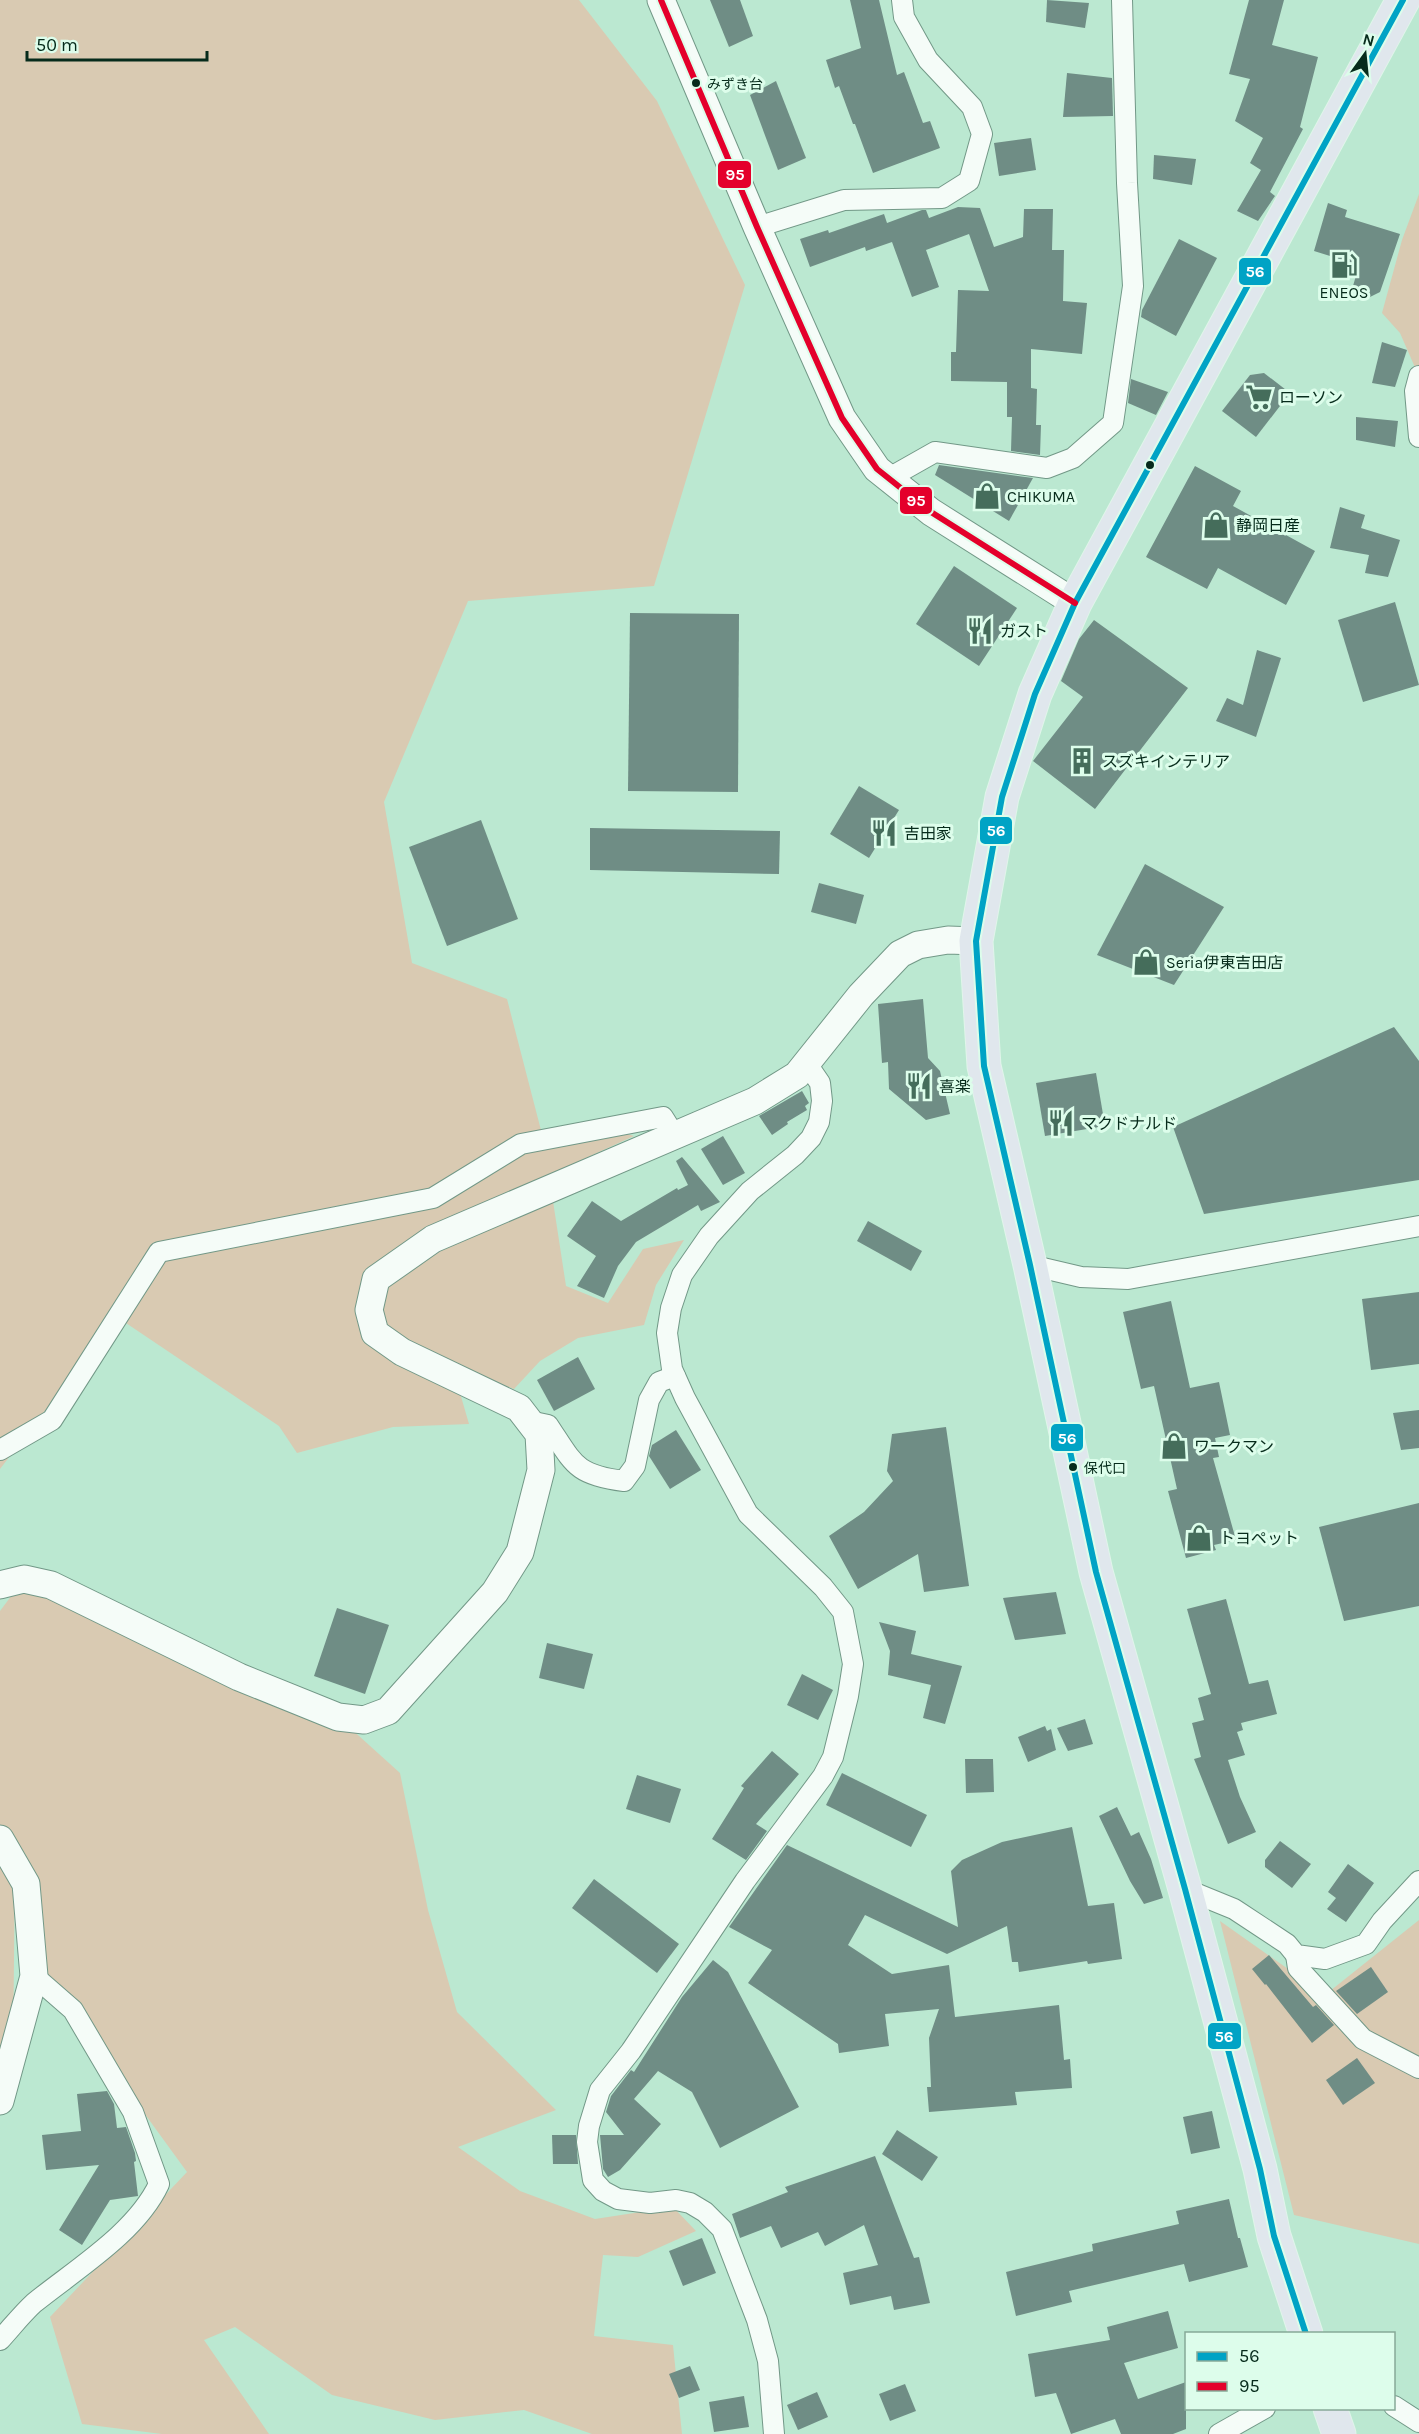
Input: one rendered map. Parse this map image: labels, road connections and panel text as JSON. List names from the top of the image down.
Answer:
{
  "places": {
    "other": ["みずき台", "保代口"],
    "fuel station": ["ENEOS"],
    "supermarket": ["ローソン"],
    "shop": [
      "CHIKUMA",
      "静岡日産",
      "Seria伊東吉田店",
      "ワークマン",
      "トヨペット"
    ],
    "restaurant": [
      "ガスト",
      "吉田家",
      "喜楽",
      "マクドナルド"
    ],
    "building": ["スズキインテリア"]
  },
  "lines": ["transit line 56", "transit line 95"],
  "legend": ["56", "95"],
  "scale_bar": "50 m",
  "north": "top"
}
